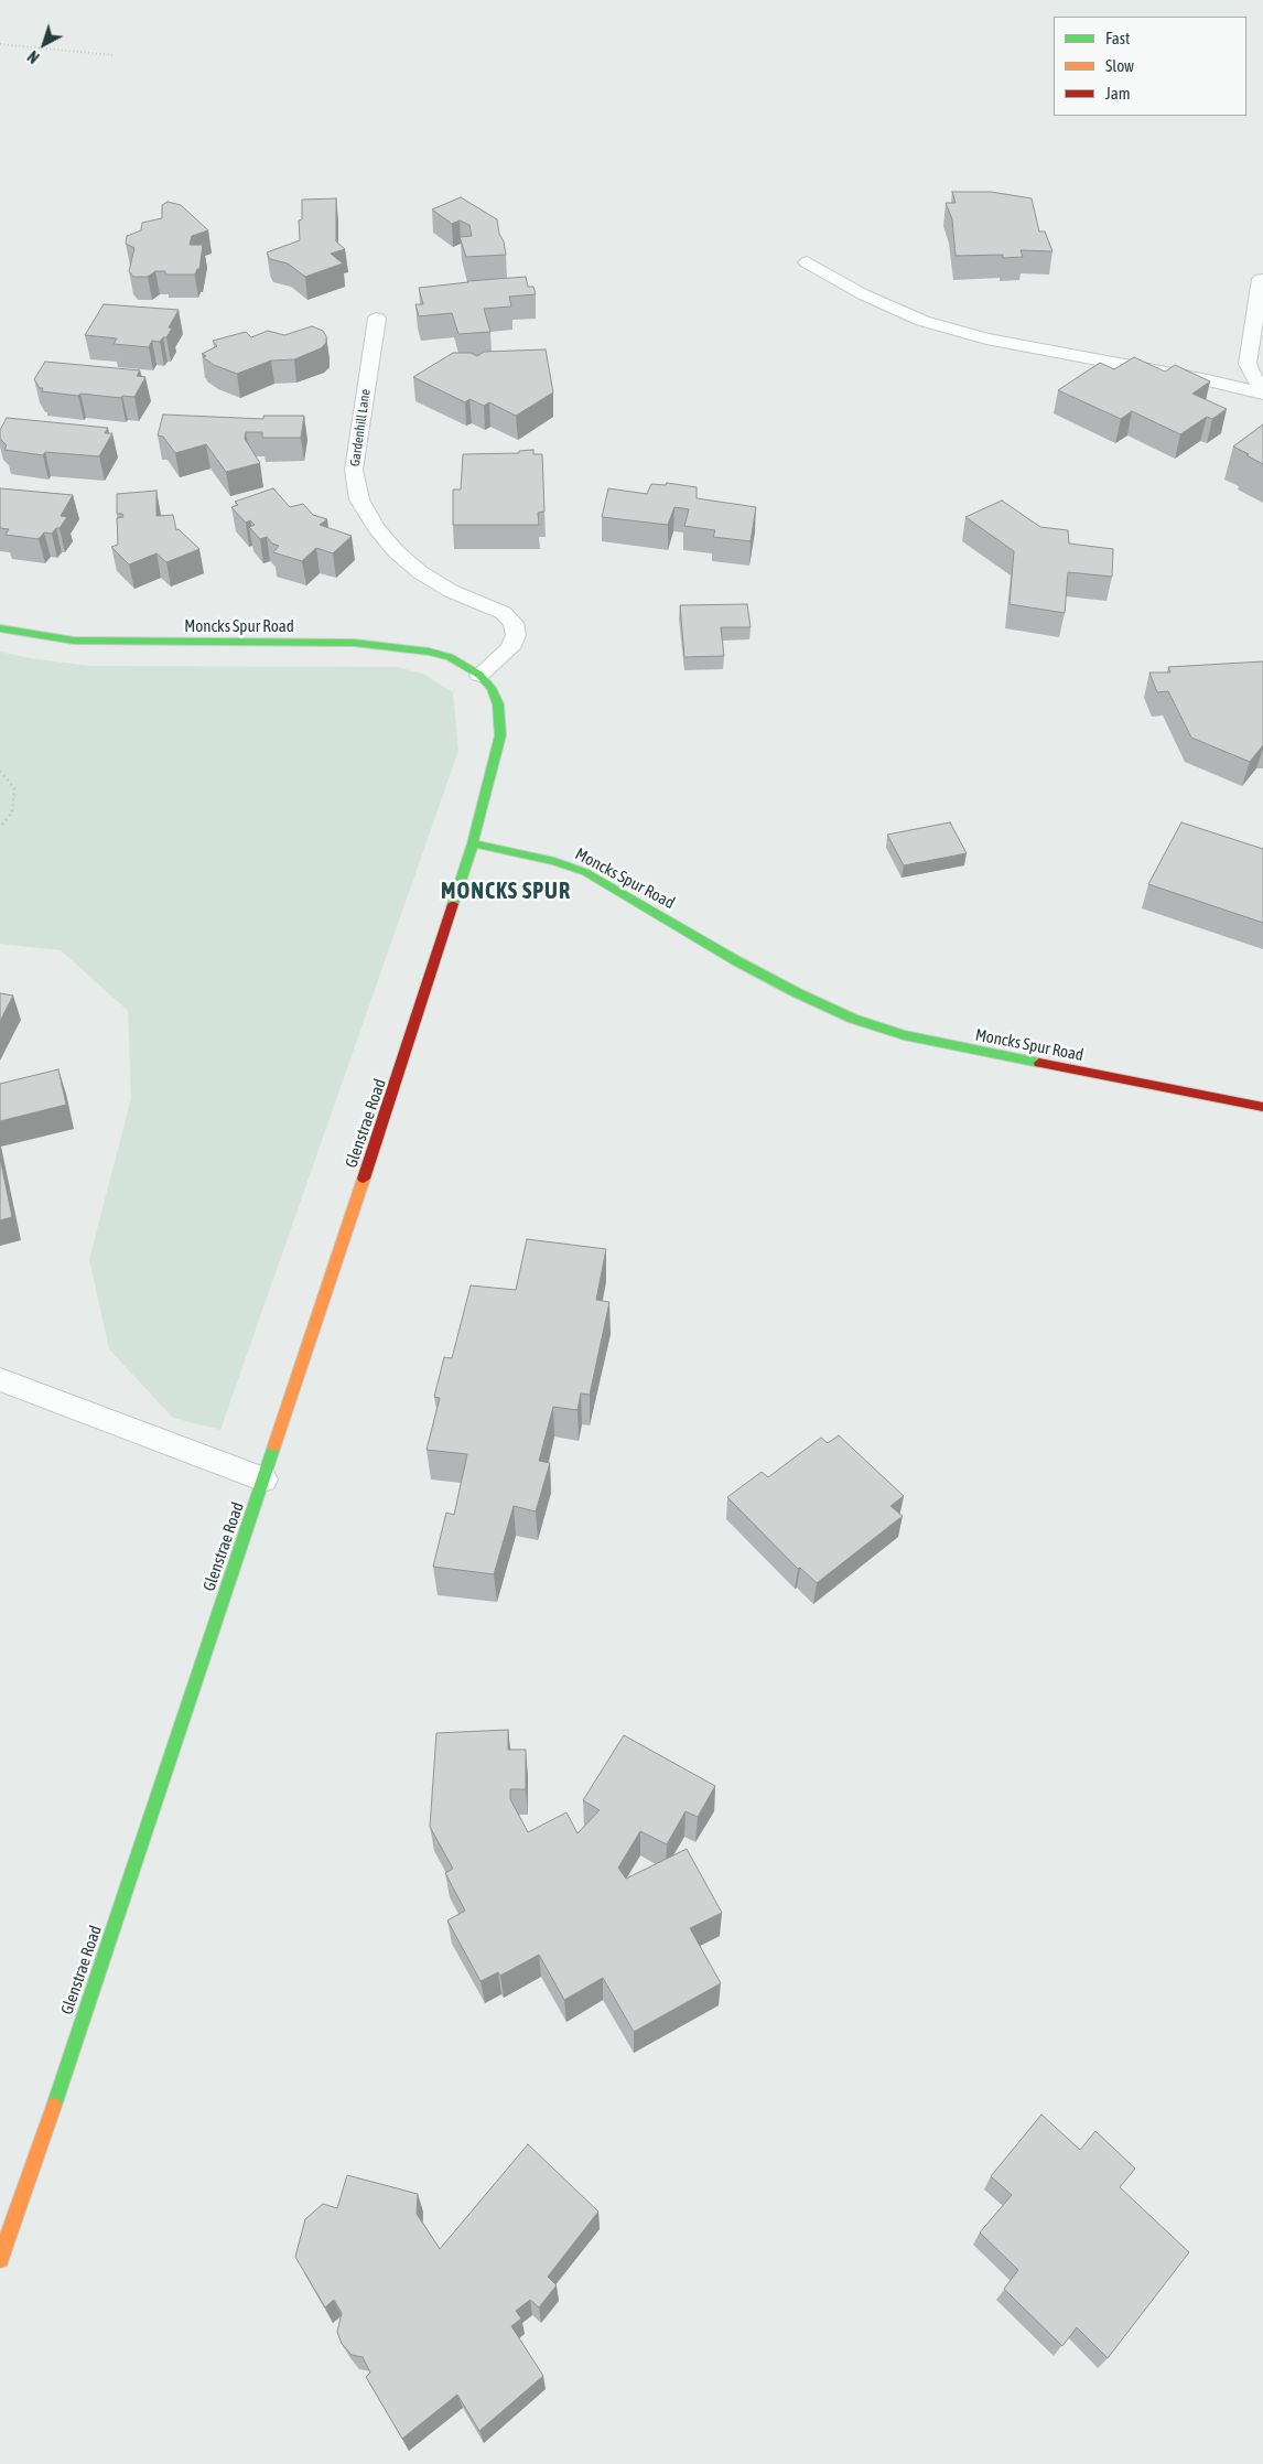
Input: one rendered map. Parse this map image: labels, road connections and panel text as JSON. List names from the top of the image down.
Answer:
{
  "streets": {
    "street": ["Moncks Spur Road", "Glenstrae Road"],
    "lane": ["Gardenhill Lane"]
  },
  "crossings": [
    ["Gardenhill Lane", "Moncks Spur Road"],
    ["Moncks Spur Road", "Glenstrae Road"]
  ],
  "districts": ["MONCKS SPUR"],
  "legend": ["Fast", "Slow", "Jam"],
  "north": "bottom left"
}
